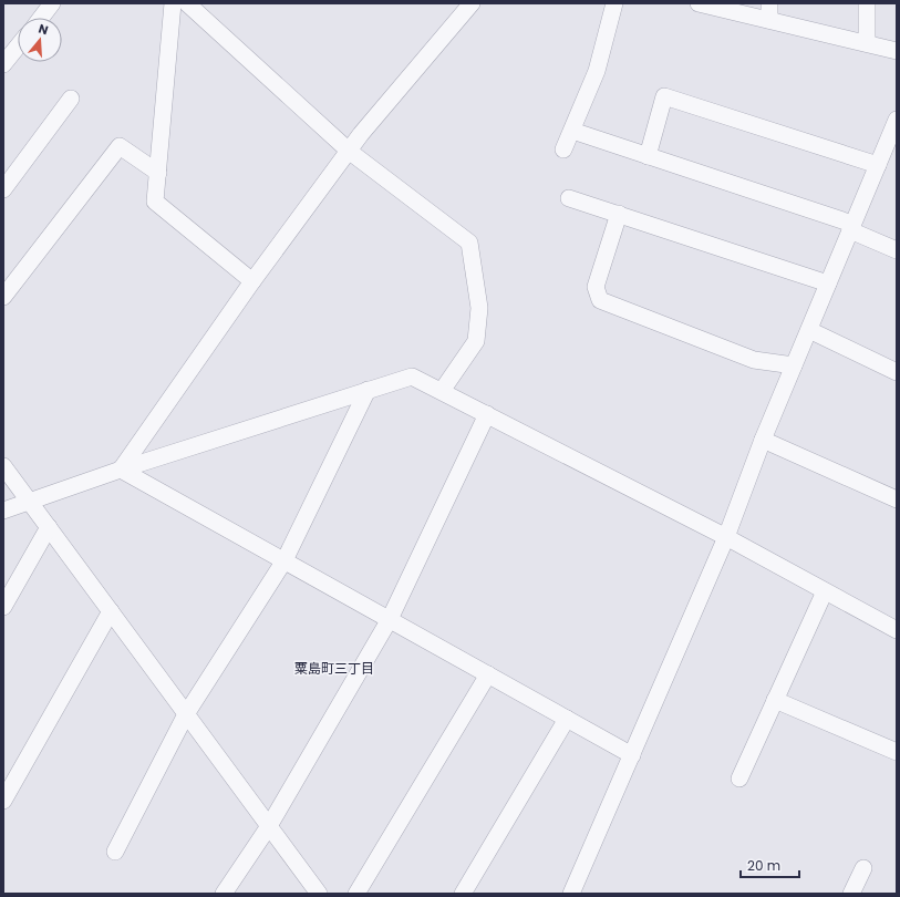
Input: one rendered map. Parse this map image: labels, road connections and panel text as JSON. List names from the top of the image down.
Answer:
{
  "districts": ["粟島町三丁目"],
  "scale_bar": "20 m",
  "north": "top"
}
